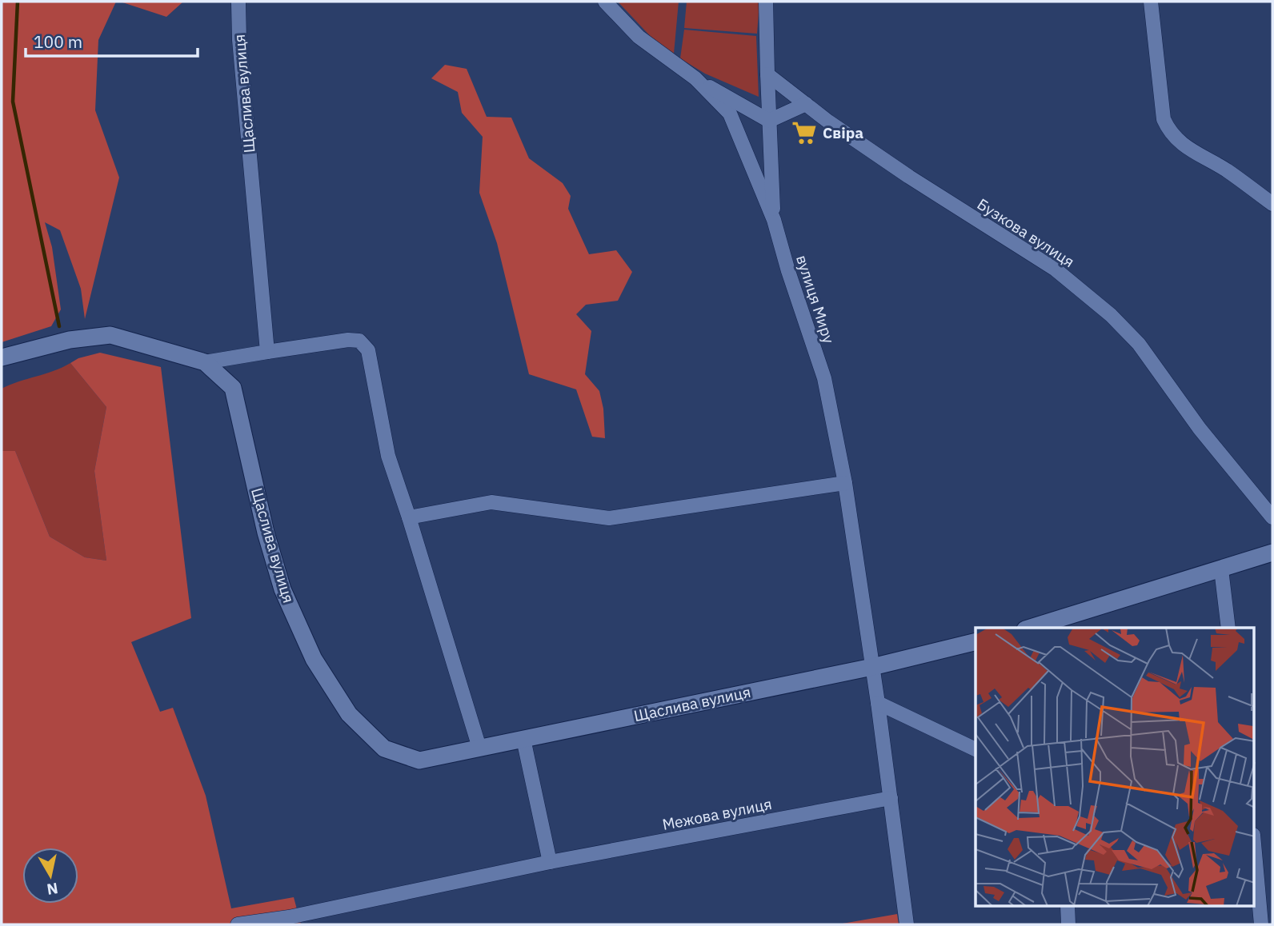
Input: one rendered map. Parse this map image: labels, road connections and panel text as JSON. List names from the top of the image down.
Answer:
{
  "streets": {
    "street": [
      "Щаслива вулиця",
      "Бузкова вулиця",
      "вулиця Миру",
      "Межова вулиця"
    ]
  },
  "crossings": [
    ["Щаслива вулиця", "вулиця Миру"]
  ],
  "places": {
    "supermarket": ["Свіра"]
  },
  "scale_bar": "100 m",
  "north": "bottom"
}
